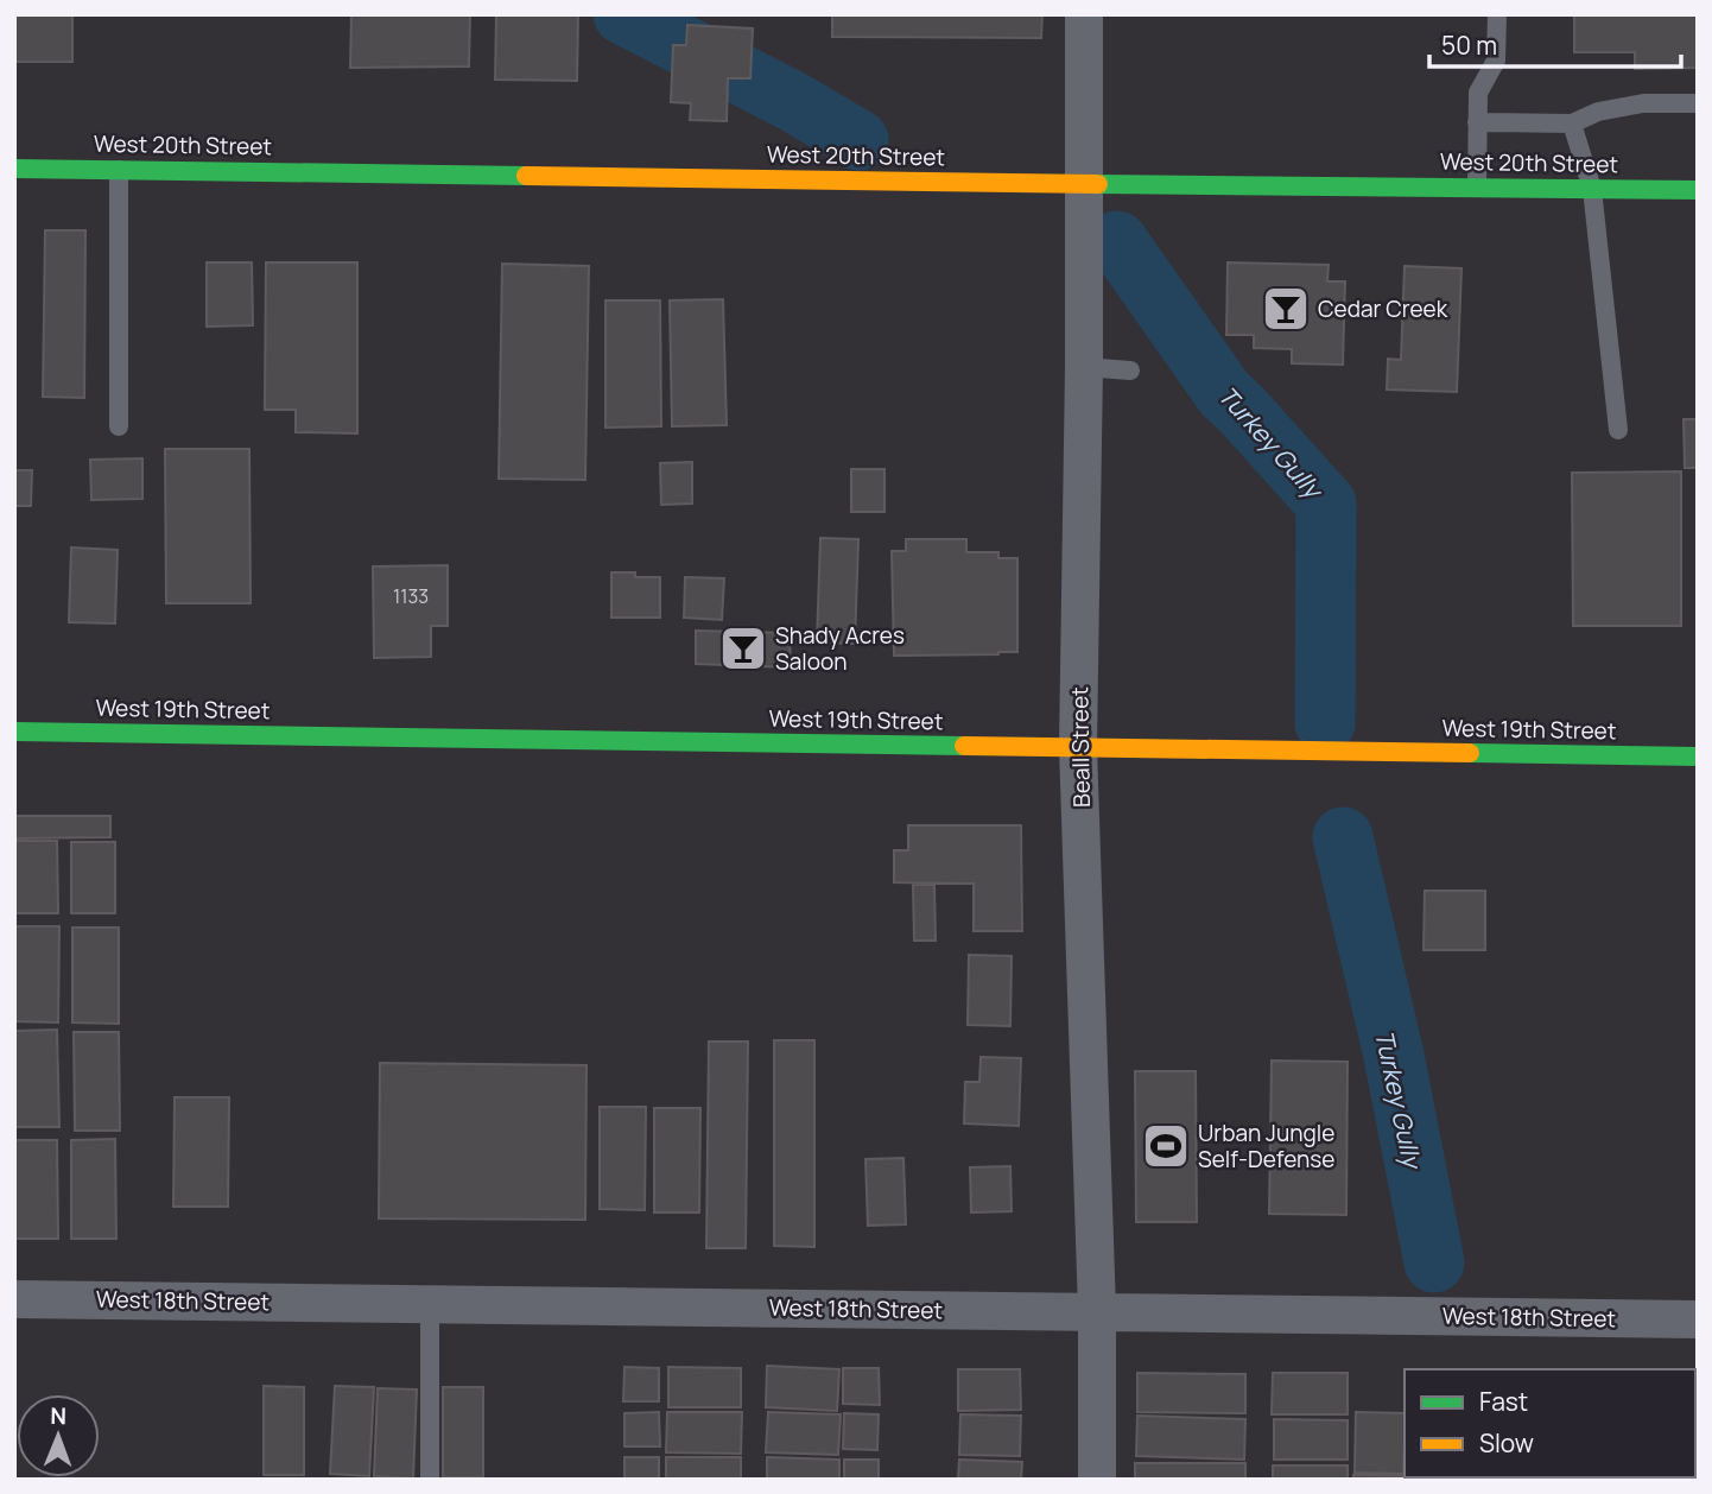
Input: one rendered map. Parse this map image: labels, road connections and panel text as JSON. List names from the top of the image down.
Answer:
{
  "streets": {
    "main road": ["West 20th Street", "West 19th Street"],
    "street": ["Beall Street", "West 18th Street"]
  },
  "crossings": [
    ["West 20th Street", "Beall Street"],
    ["West 19th Street", "Beall Street"],
    ["Beall Street", "West 18th Street"]
  ],
  "water": ["Turkey Gully"],
  "places": {
    "bar": ["Cedar Creek", "Shady Acres Saloon"],
    "sports": ["Urban Jungle Self-Defense"]
  },
  "house_numbers": ["1133"],
  "legend": ["Fast", "Slow"],
  "scale_bar": "50 m",
  "north": "top"
}
